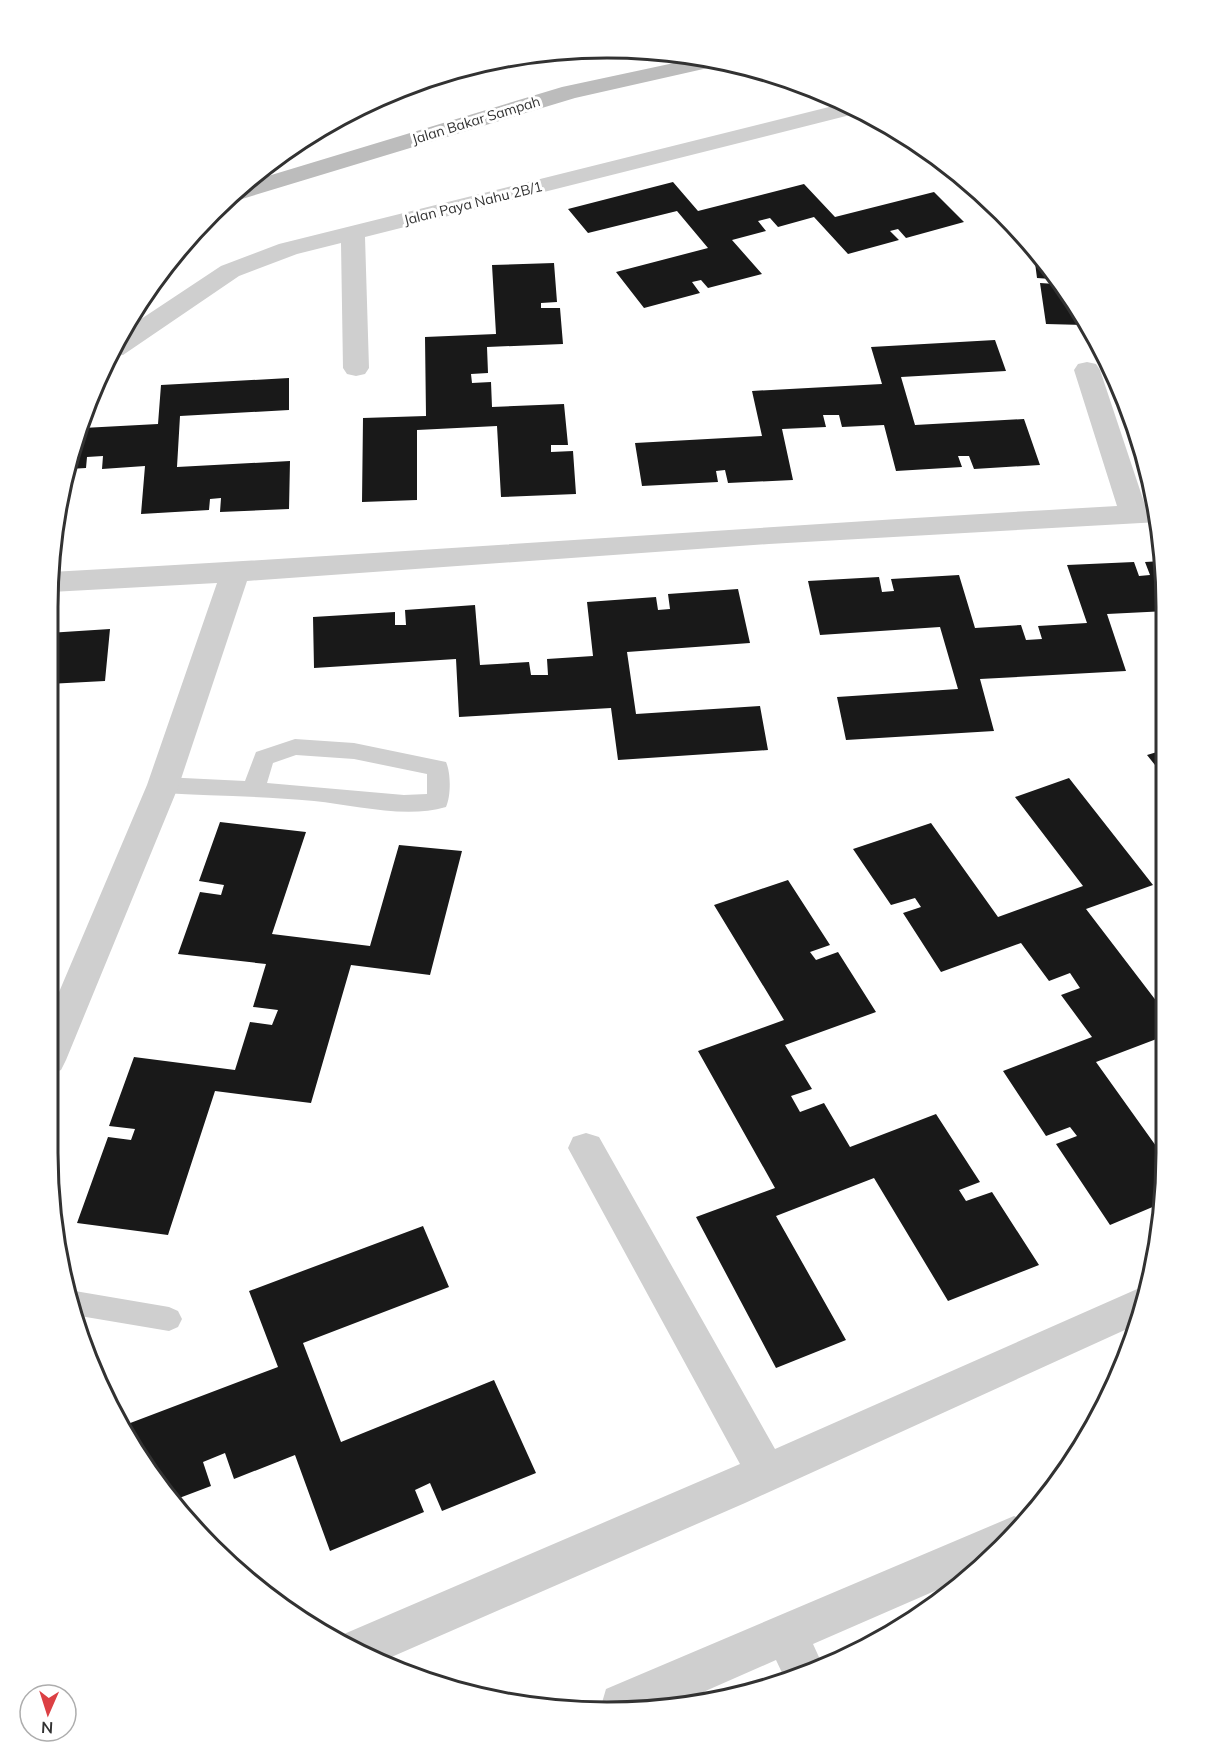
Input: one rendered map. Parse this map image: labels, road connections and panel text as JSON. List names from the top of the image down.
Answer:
{
  "streets": {
    "main road": ["Jalan Bakar Sampah"],
    "street": ["Jalan Paya Nahu 2B/1"]
  },
  "north": "bottom"
}
